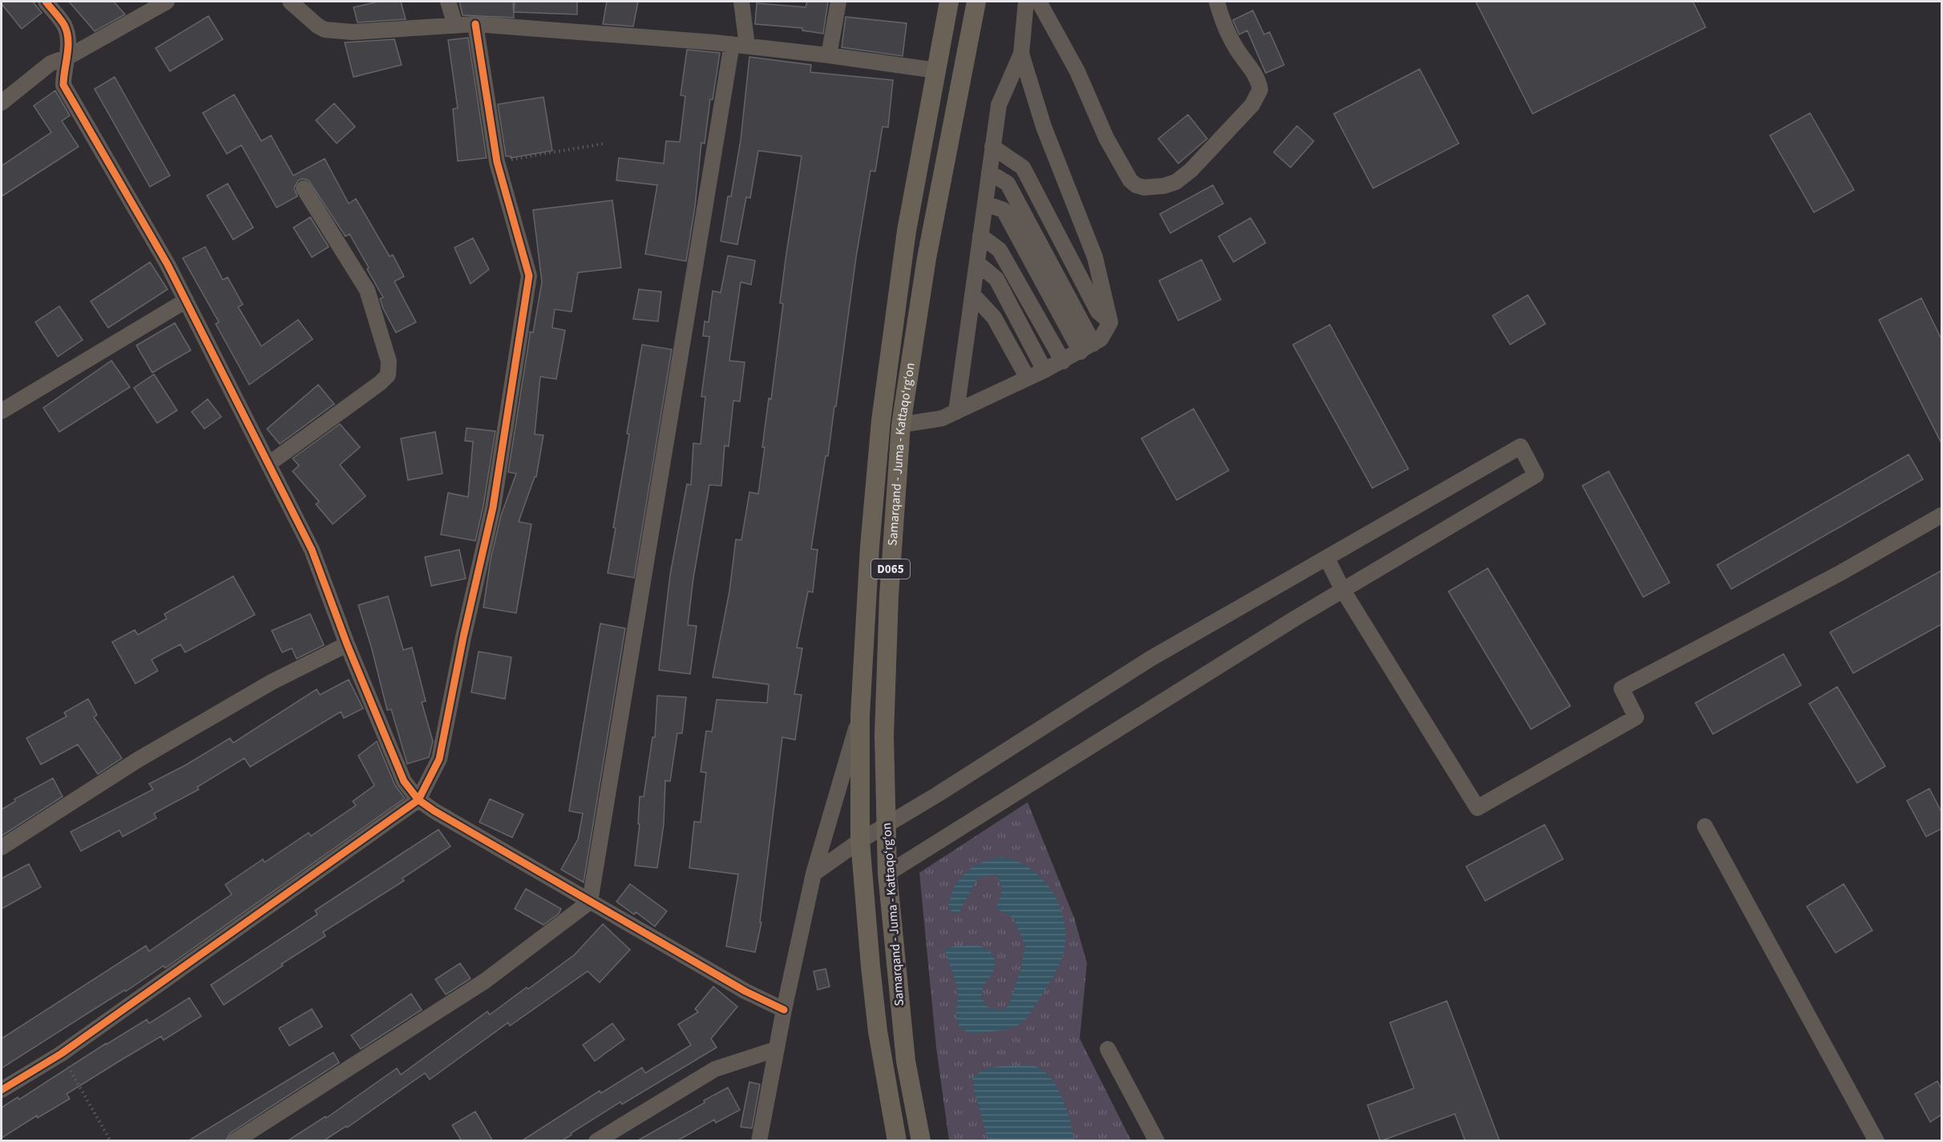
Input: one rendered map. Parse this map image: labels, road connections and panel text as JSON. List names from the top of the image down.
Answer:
{
  "streets": {
    "main road": ["Samarqand - Juma - Kattaqo‘rg‘on", "D065"]
  }
}
